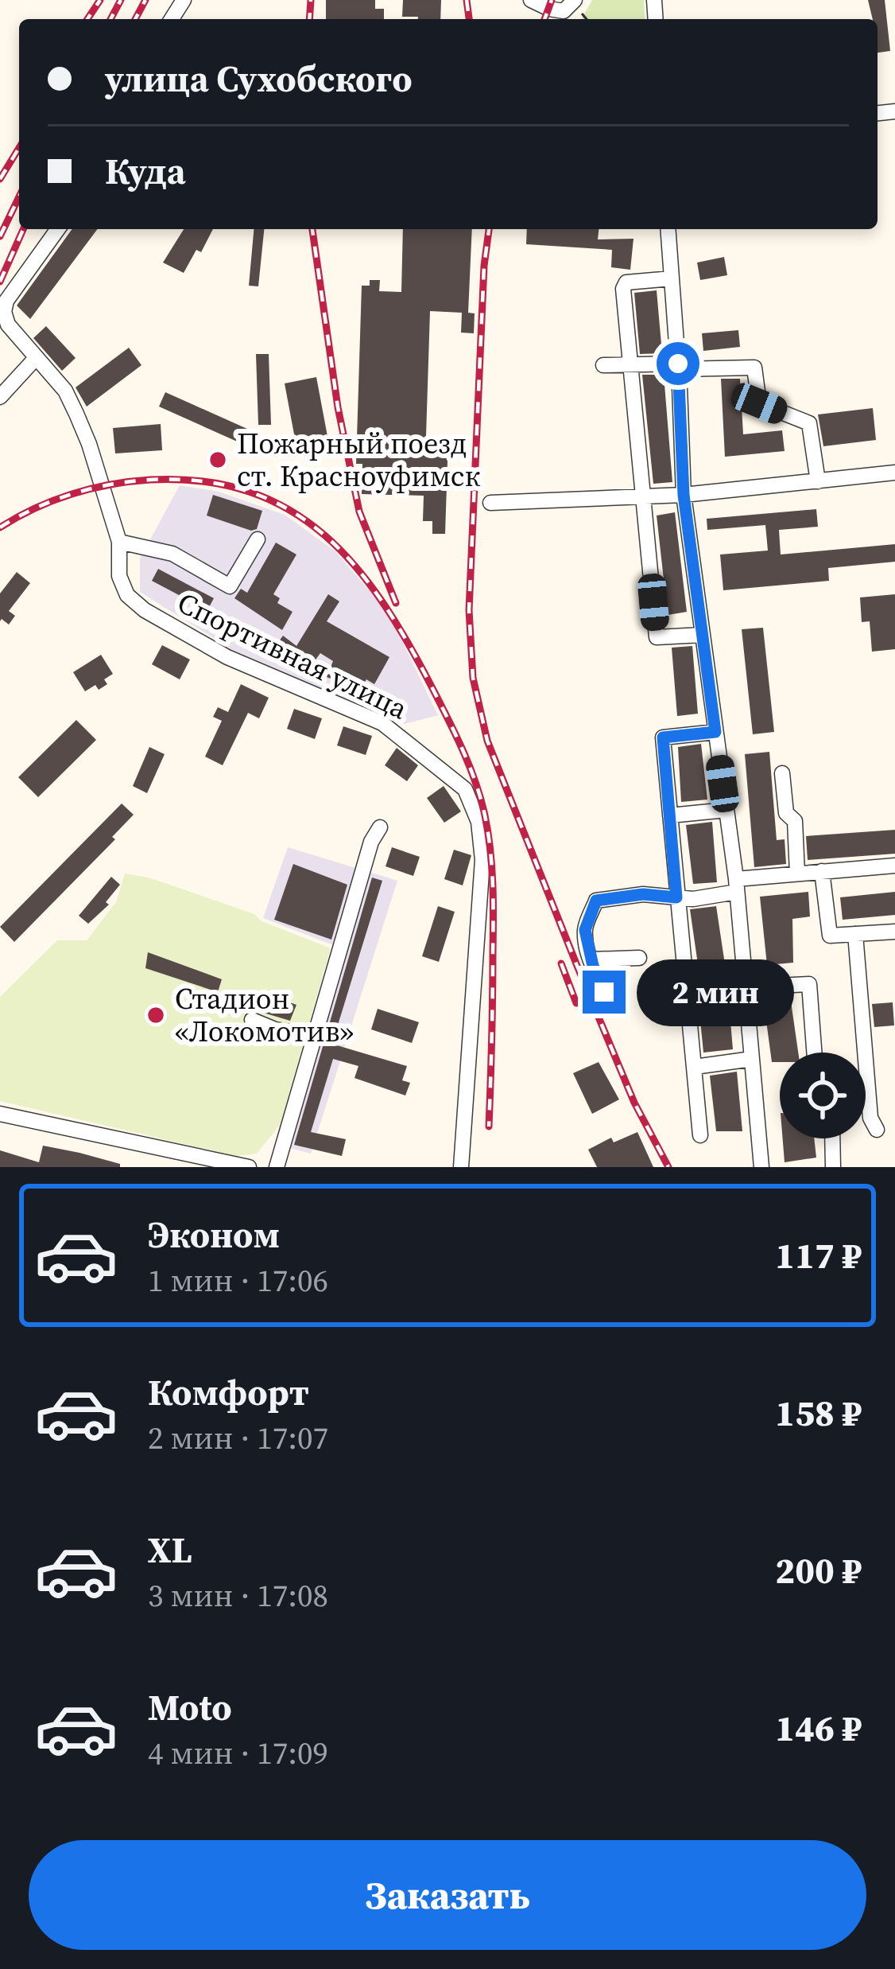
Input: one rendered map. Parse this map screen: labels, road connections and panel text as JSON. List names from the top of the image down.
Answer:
{
  "streets": {
    "street": ["Спортивная улица"]
  },
  "places": ["Пожарный поезд ст. Красноуфимск", "Стадион «Локомотив»"],
  "page": {
    "banner": ["улица Сухобского", "Куда"],
    "bubble": "2 мин",
    "list": [
      {
        "name": "Эконом",
        "note": "1 мин · 17:06",
        "value": "117 ₽"
      },
      {
        "name": "Комфорт",
        "note": "2 мин · 17:07",
        "value": "158 ₽"
      },
      {
        "name": "XL",
        "note": "3 мин · 17:08",
        "value": "200 ₽"
      },
      {
        "name": "Moto",
        "note": "4 мин · 17:09",
        "value": "146 ₽"
      }
    ],
    "buttons": "Заказать"
  }
}
